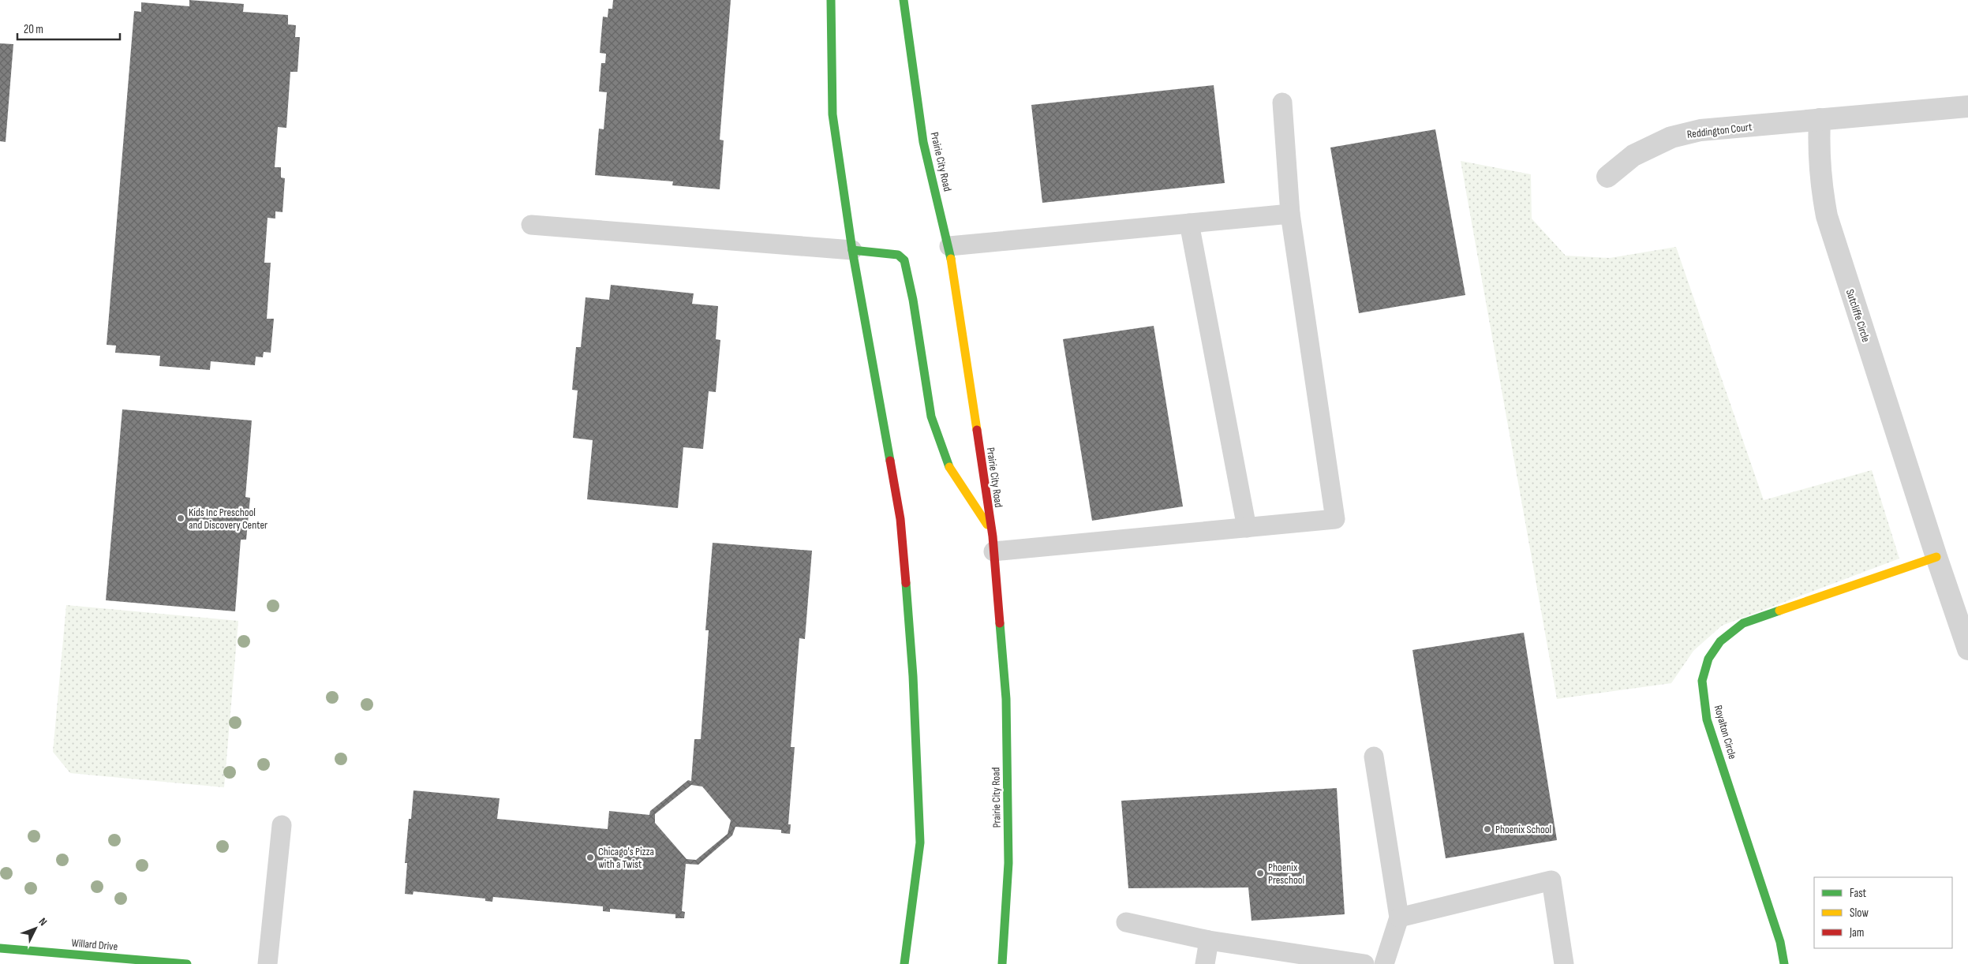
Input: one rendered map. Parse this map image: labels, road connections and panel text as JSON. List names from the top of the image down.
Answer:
{
  "streets": {
    "main road": ["Prairie City Road", "Royalton Circle", "Willard Drive"],
    "street": ["Reddington Court", "Sutcliffe Circle"]
  },
  "crossings": [
    ["Reddington Court", "Sutcliffe Circle"],
    ["Sutcliffe Circle", "Royalton Circle"]
  ],
  "places": [
    "Kids Inc Preschool and Discovery Center",
    "Phoenix School",
    "Chicago's Pizza with a Twist",
    "Phoenix Preschool"
  ],
  "legend": ["Fast", "Slow", "Jam"],
  "scale_bar": "20 m",
  "north": "top right"
}
